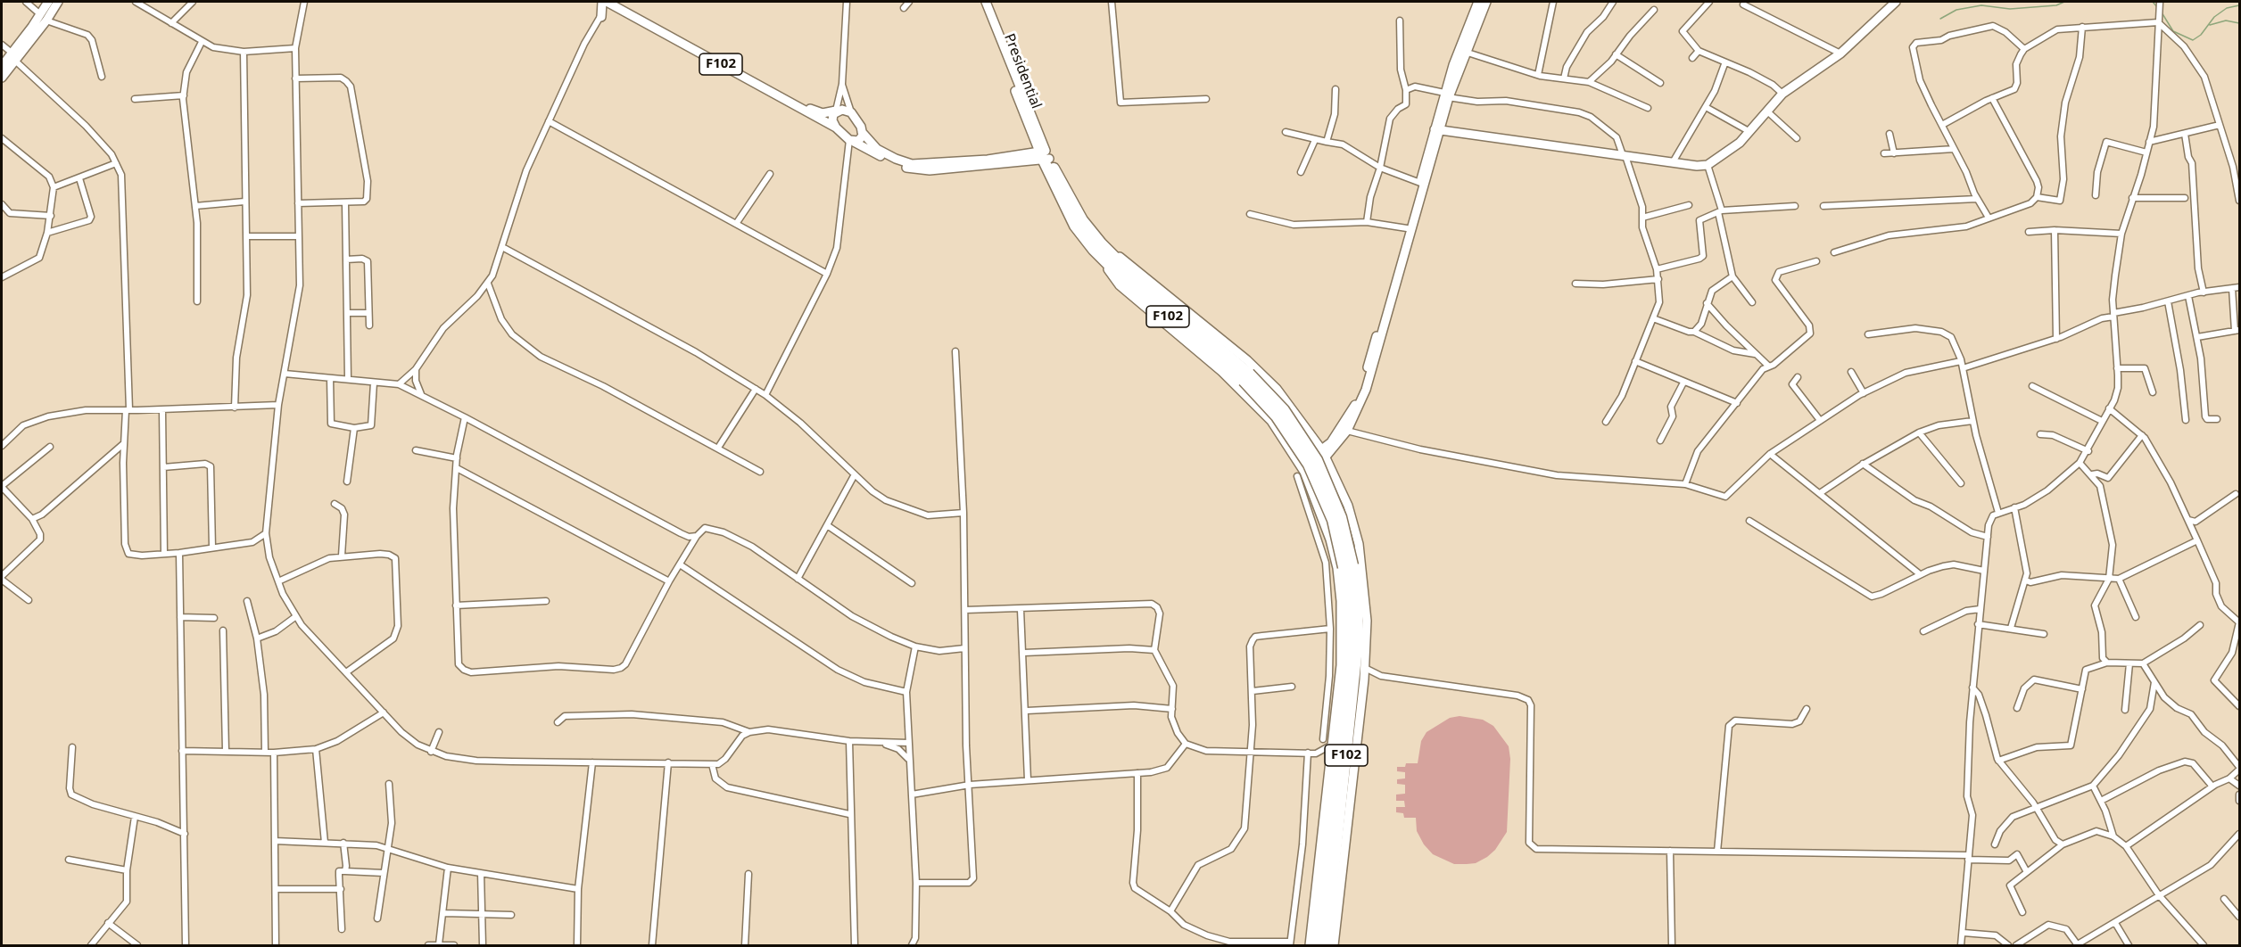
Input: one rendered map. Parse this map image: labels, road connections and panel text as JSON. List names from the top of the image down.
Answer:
{
  "streets": {
    "highway": ["F102"],
    "main road": ["Presidential"]
  },
  "crossings": [
    ["F102", "Presidential"]
  ]
}
